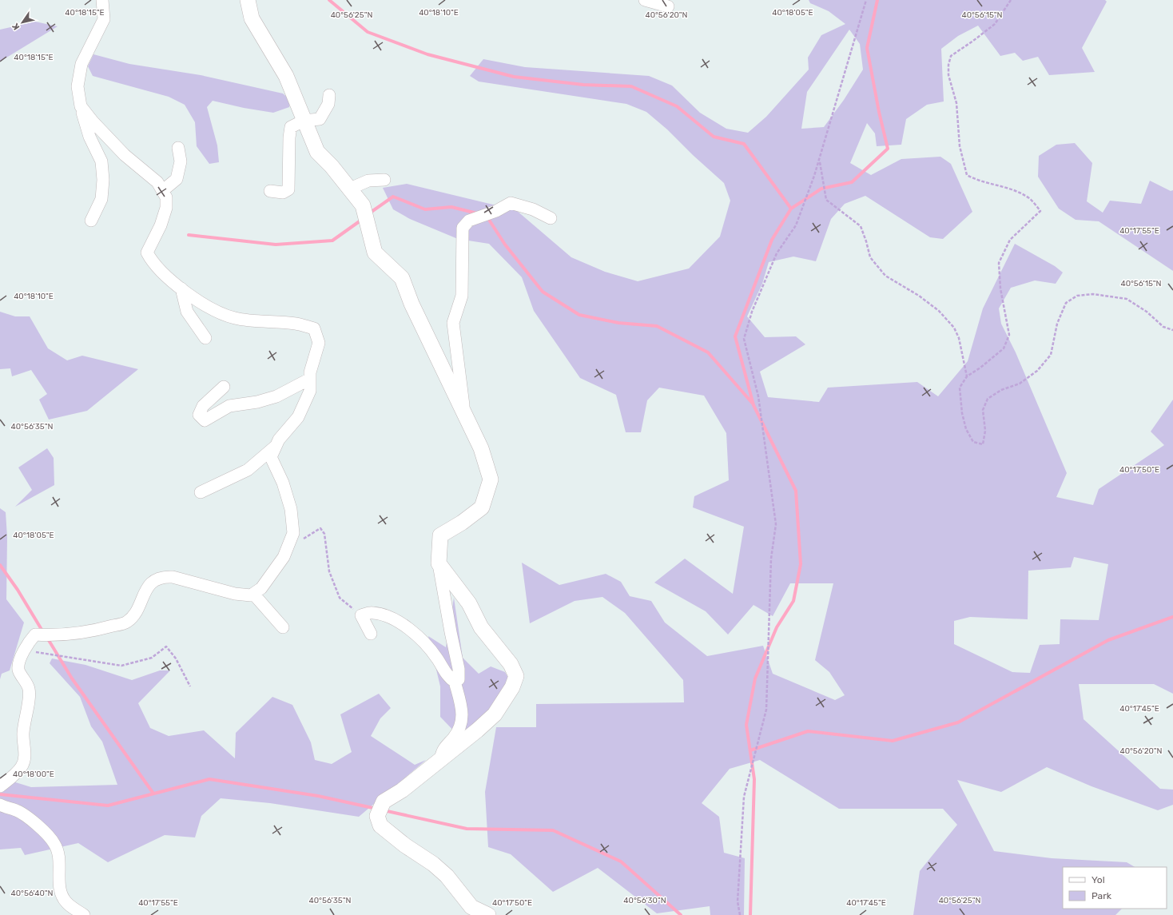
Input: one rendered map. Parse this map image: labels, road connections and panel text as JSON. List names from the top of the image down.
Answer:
{
  "legend": ["Yol", "Park"],
  "north": "bottom left",
  "coordinates": [
    "40°18'15\"E",
    "40°18'10\"E",
    "40°18'05\"E",
    "40°56'25\"N",
    "40°56'20\"N",
    "40°56'15\"N",
    "40°17'55\"E",
    "40°56'35\"N",
    "40°17'50\"E",
    "40°17'45\"E",
    "40°18'00\"E",
    "40°56'40\"N",
    "40°56'30\"N"
  ]
}
